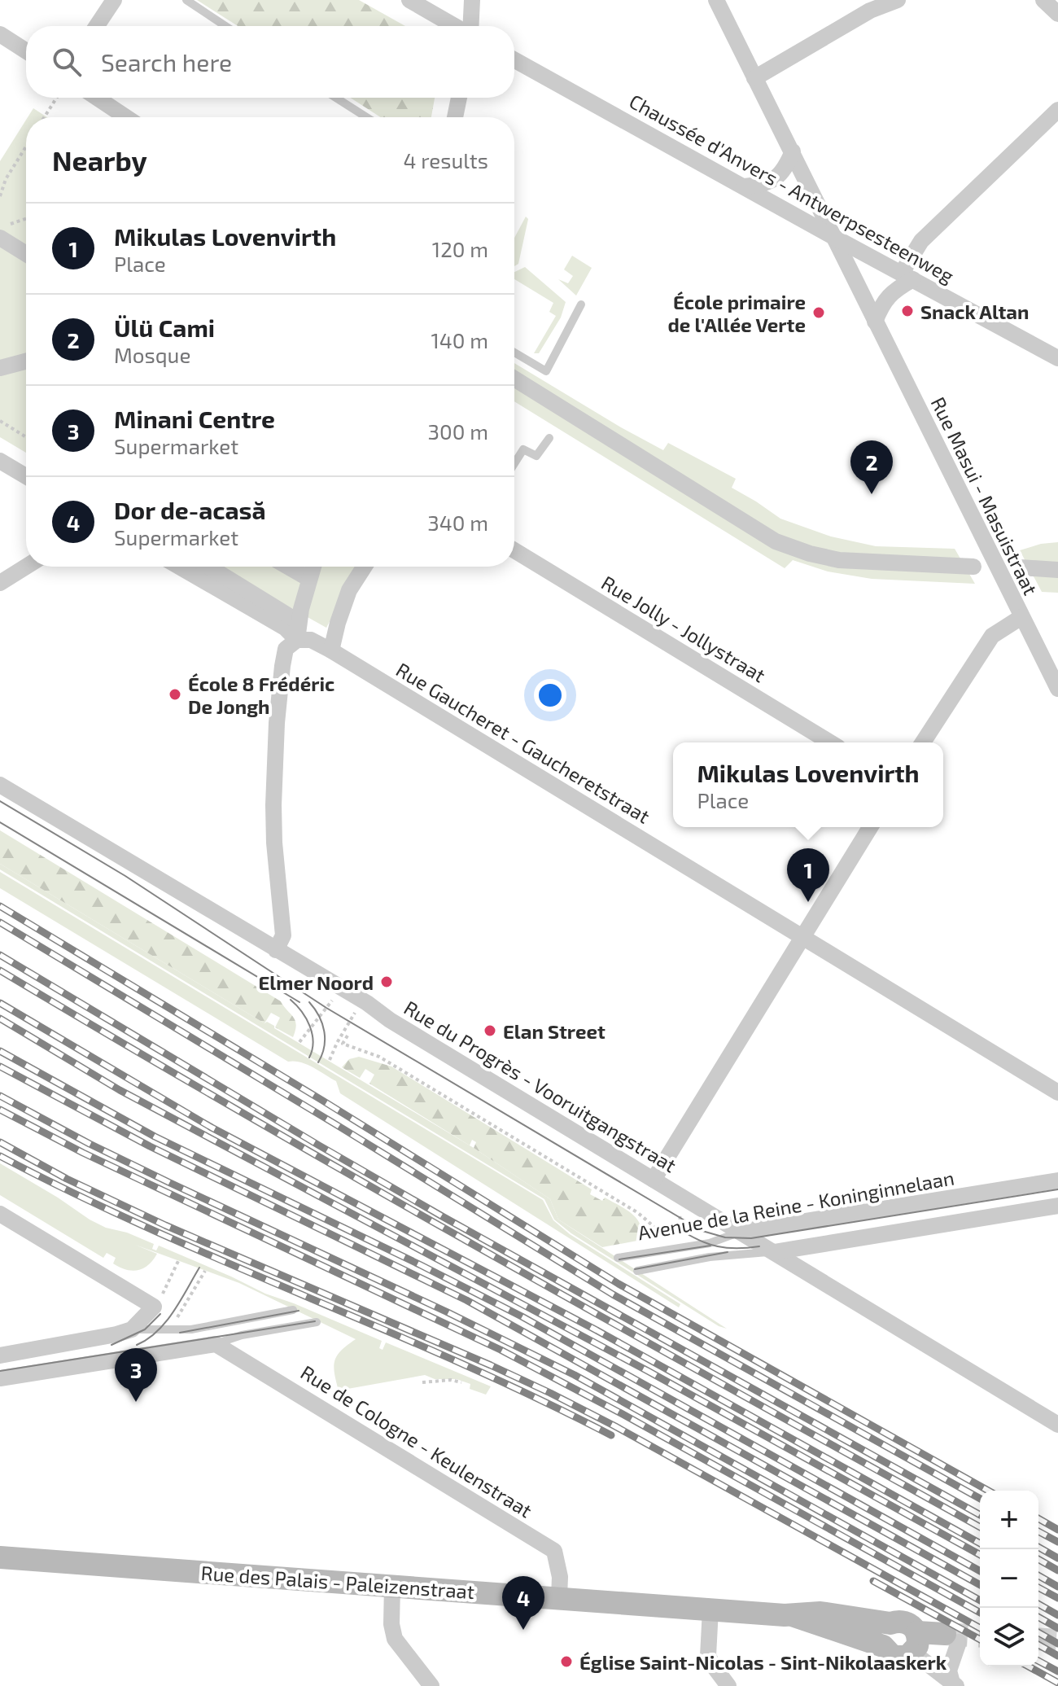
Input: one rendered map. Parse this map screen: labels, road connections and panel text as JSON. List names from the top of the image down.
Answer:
{
  "streets": {
    "main road": ["Rue des Palais - Paleizenstraat"],
    "street": [
      "Chaussée d'Anvers - Antwerpsesteenweg",
      "Rue Masui - Masuistraat",
      "Rue Jolly - Jollystraat",
      "Rue Gaucheret - Gaucheretstraat",
      "Rue du Progrès - Vooruitgangstraat",
      "Avenue de la Reine - Koninginnelaan",
      "Rue de Cologne - Keulenstraat"
    ]
  },
  "crossings": [
    ["Chaussée d'Anvers - Antwerpsesteenweg", "Rue Masui - Masuistraat"],
    ["Rue du Progrès - Vooruitgangstraat", "Avenue de la Reine - Koninginnelaan"],
    ["Rue de Cologne - Keulenstraat", "Rue des Palais - Paleizenstraat"]
  ],
  "places": [
    "Snack Altan",
    "École primaire de l'Allée Verte",
    "École 8 Frédéric De Jongh",
    "Elmer Noord",
    "Elan Street",
    "Église Saint-Nicolas - Sint-Nikolaaskerk"
  ],
  "page": {
    "search": "Search here",
    "heading": ["Nearby", "4 results"],
    "list": [
      {
        "mark": "1",
        "name": "Mikulas Lovenvirth",
        "note": "Place",
        "value": "120 m"
      },
      {
        "mark": "2",
        "name": "Ülü Cami",
        "note": "Mosque",
        "value": "140 m"
      },
      {
        "mark": "3",
        "name": "Minani Centre",
        "note": "Supermarket",
        "value": "300 m"
      },
      {
        "mark": "4",
        "name": "Dor de-acasă",
        "note": "Supermarket",
        "value": "340 m"
      }
    ],
    "pins": [
      "2",
      "1",
      "3",
      "4"
    ],
    "popup": ["Mikulas Lovenvirth", "Place"],
    "map_buttons": ["+", "−"]
  }
}
